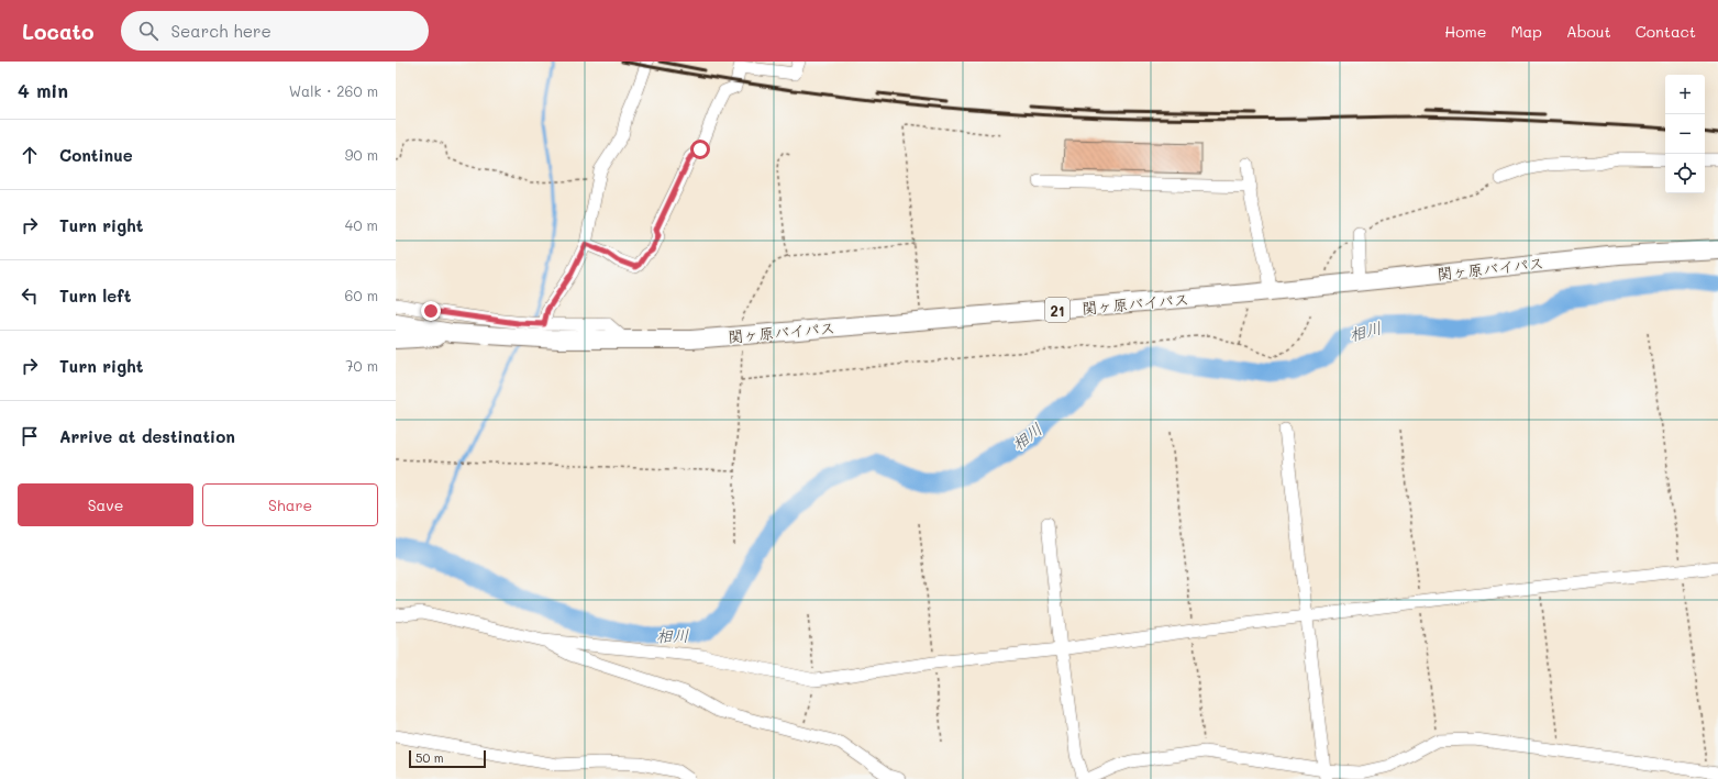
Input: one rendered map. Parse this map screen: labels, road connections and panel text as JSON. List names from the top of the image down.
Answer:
{
  "streets": {
    "highway": ["関ヶ原バイパス", "21"]
  },
  "water": ["相川"],
  "scale_bar": "50 m",
  "page": {
    "header": "Locato",
    "search": "Search here",
    "nav": [
      "Home",
      "Map",
      "About",
      "Contact"
    ],
    "heading": ["4 min", "Walk · 260 m"],
    "map_buttons": ["+", "−"],
    "list": [
      ["Continue", "90 m"],
      ["Turn right", "40 m"],
      ["Turn left", "60 m"],
      ["Turn right", "70 m"],
      "Arrive at destination"
    ],
    "buttons": ["Save", "Share"],
    "scale": "50 m"
  }
}
